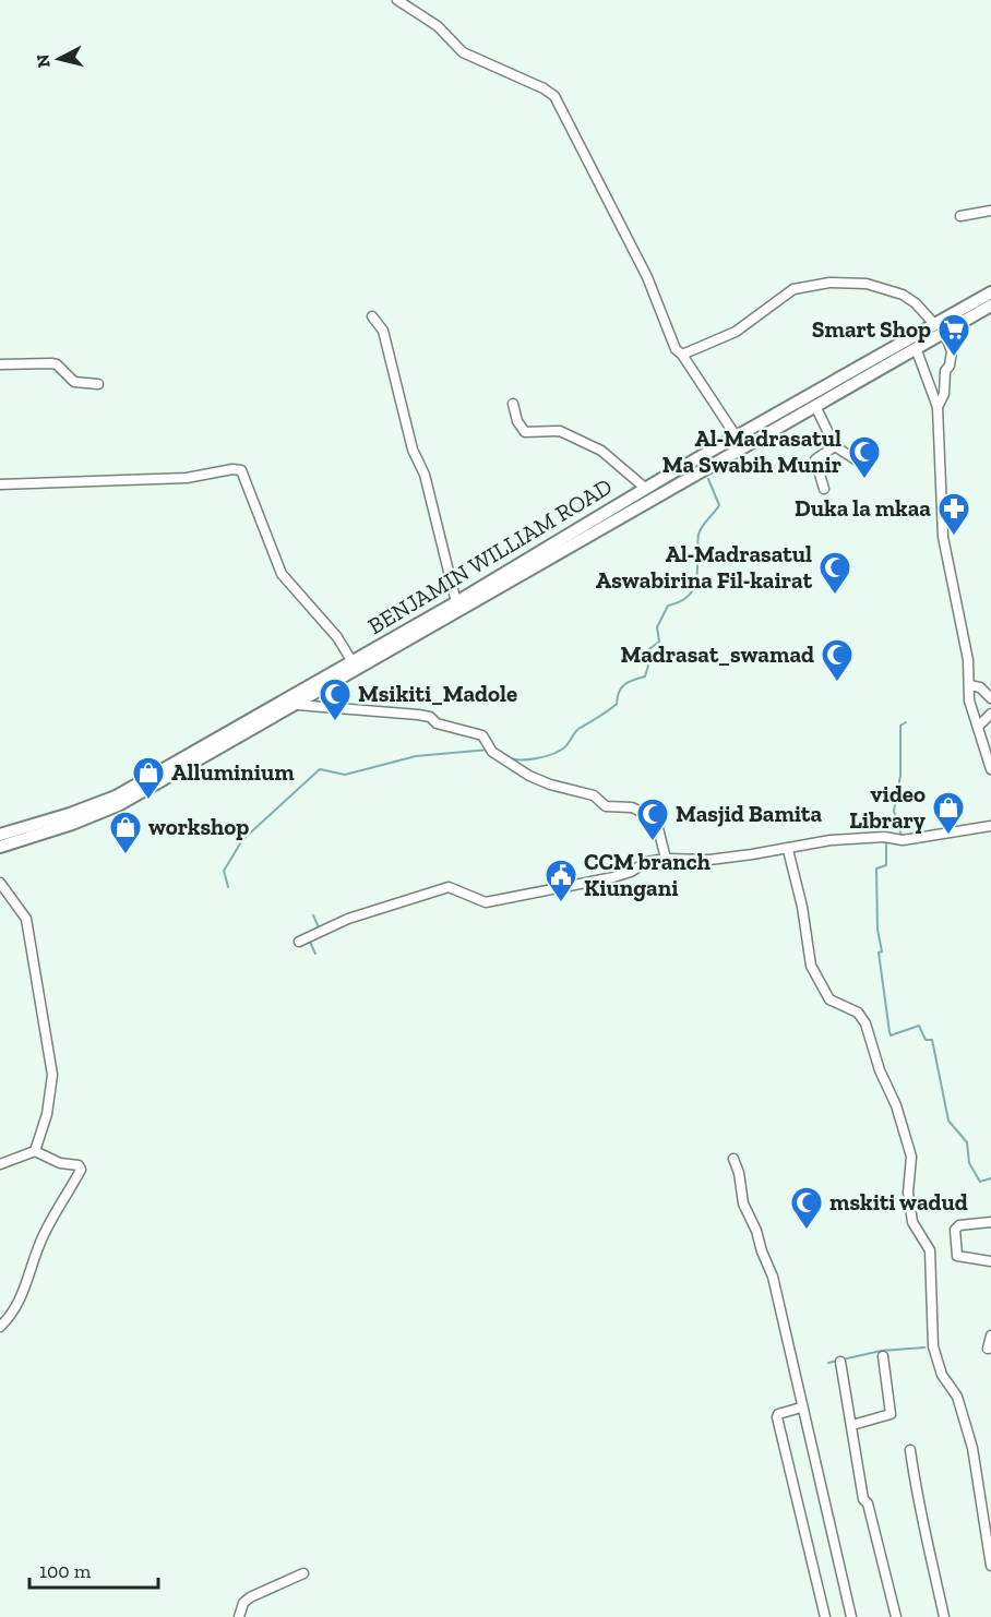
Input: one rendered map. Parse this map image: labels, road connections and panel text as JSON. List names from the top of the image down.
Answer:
{
  "streets": {
    "main road": ["BENJAMIN WILLIAM ROAD"]
  },
  "places": {
    "supermarket": ["Smart Shop"],
    "mosque": [
      "Al-Madrasatul Ma Swabih Munir",
      "Al-Madrasatul Aswabirina Fil-kairat",
      "Madrasat_swamad",
      "Msikiti_Madole",
      "Masjid Bamita",
      "mskiti wadud"
    ],
    "pharmacy": ["Duka la mkaa"],
    "shop": ["Alluminium", "video Library", "workshop"],
    "public building": ["CCM branch Kiungani"]
  },
  "scale_bar": "100 m",
  "north": "left"
}
